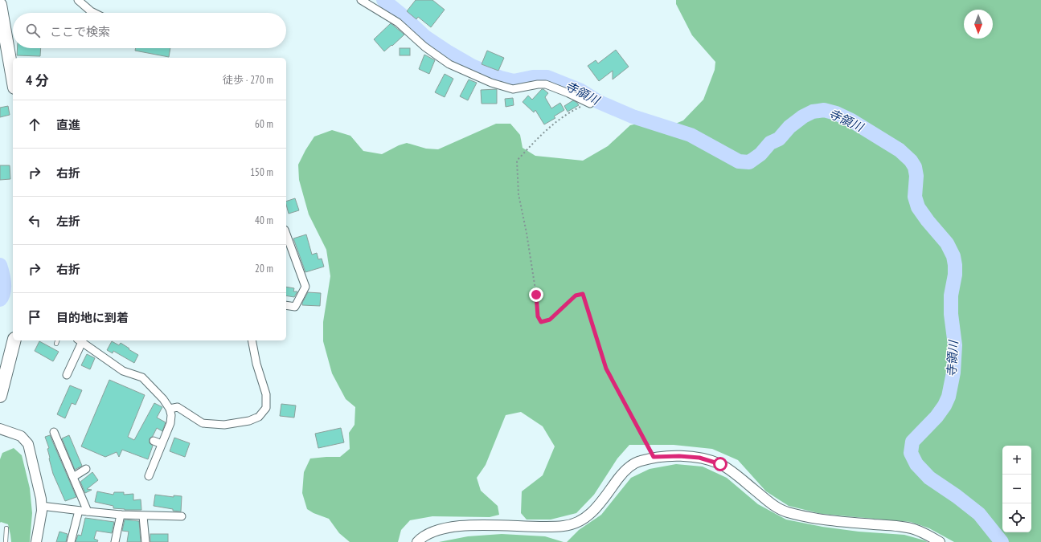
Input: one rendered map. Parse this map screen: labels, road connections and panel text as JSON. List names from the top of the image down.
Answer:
{
  "water": ["寺領川"],
  "north": "bottom",
  "page": {
    "search": "ここで検索",
    "heading": ["4 分", "徒歩 · 270 m"],
    "list": [
      ["直進", "60 m"],
      ["右折", "150 m"],
      ["左折", "40 m"],
      ["右折", "20 m"],
      "目的地に到着"
    ],
    "map_buttons": ["+", "−"]
  }
}
